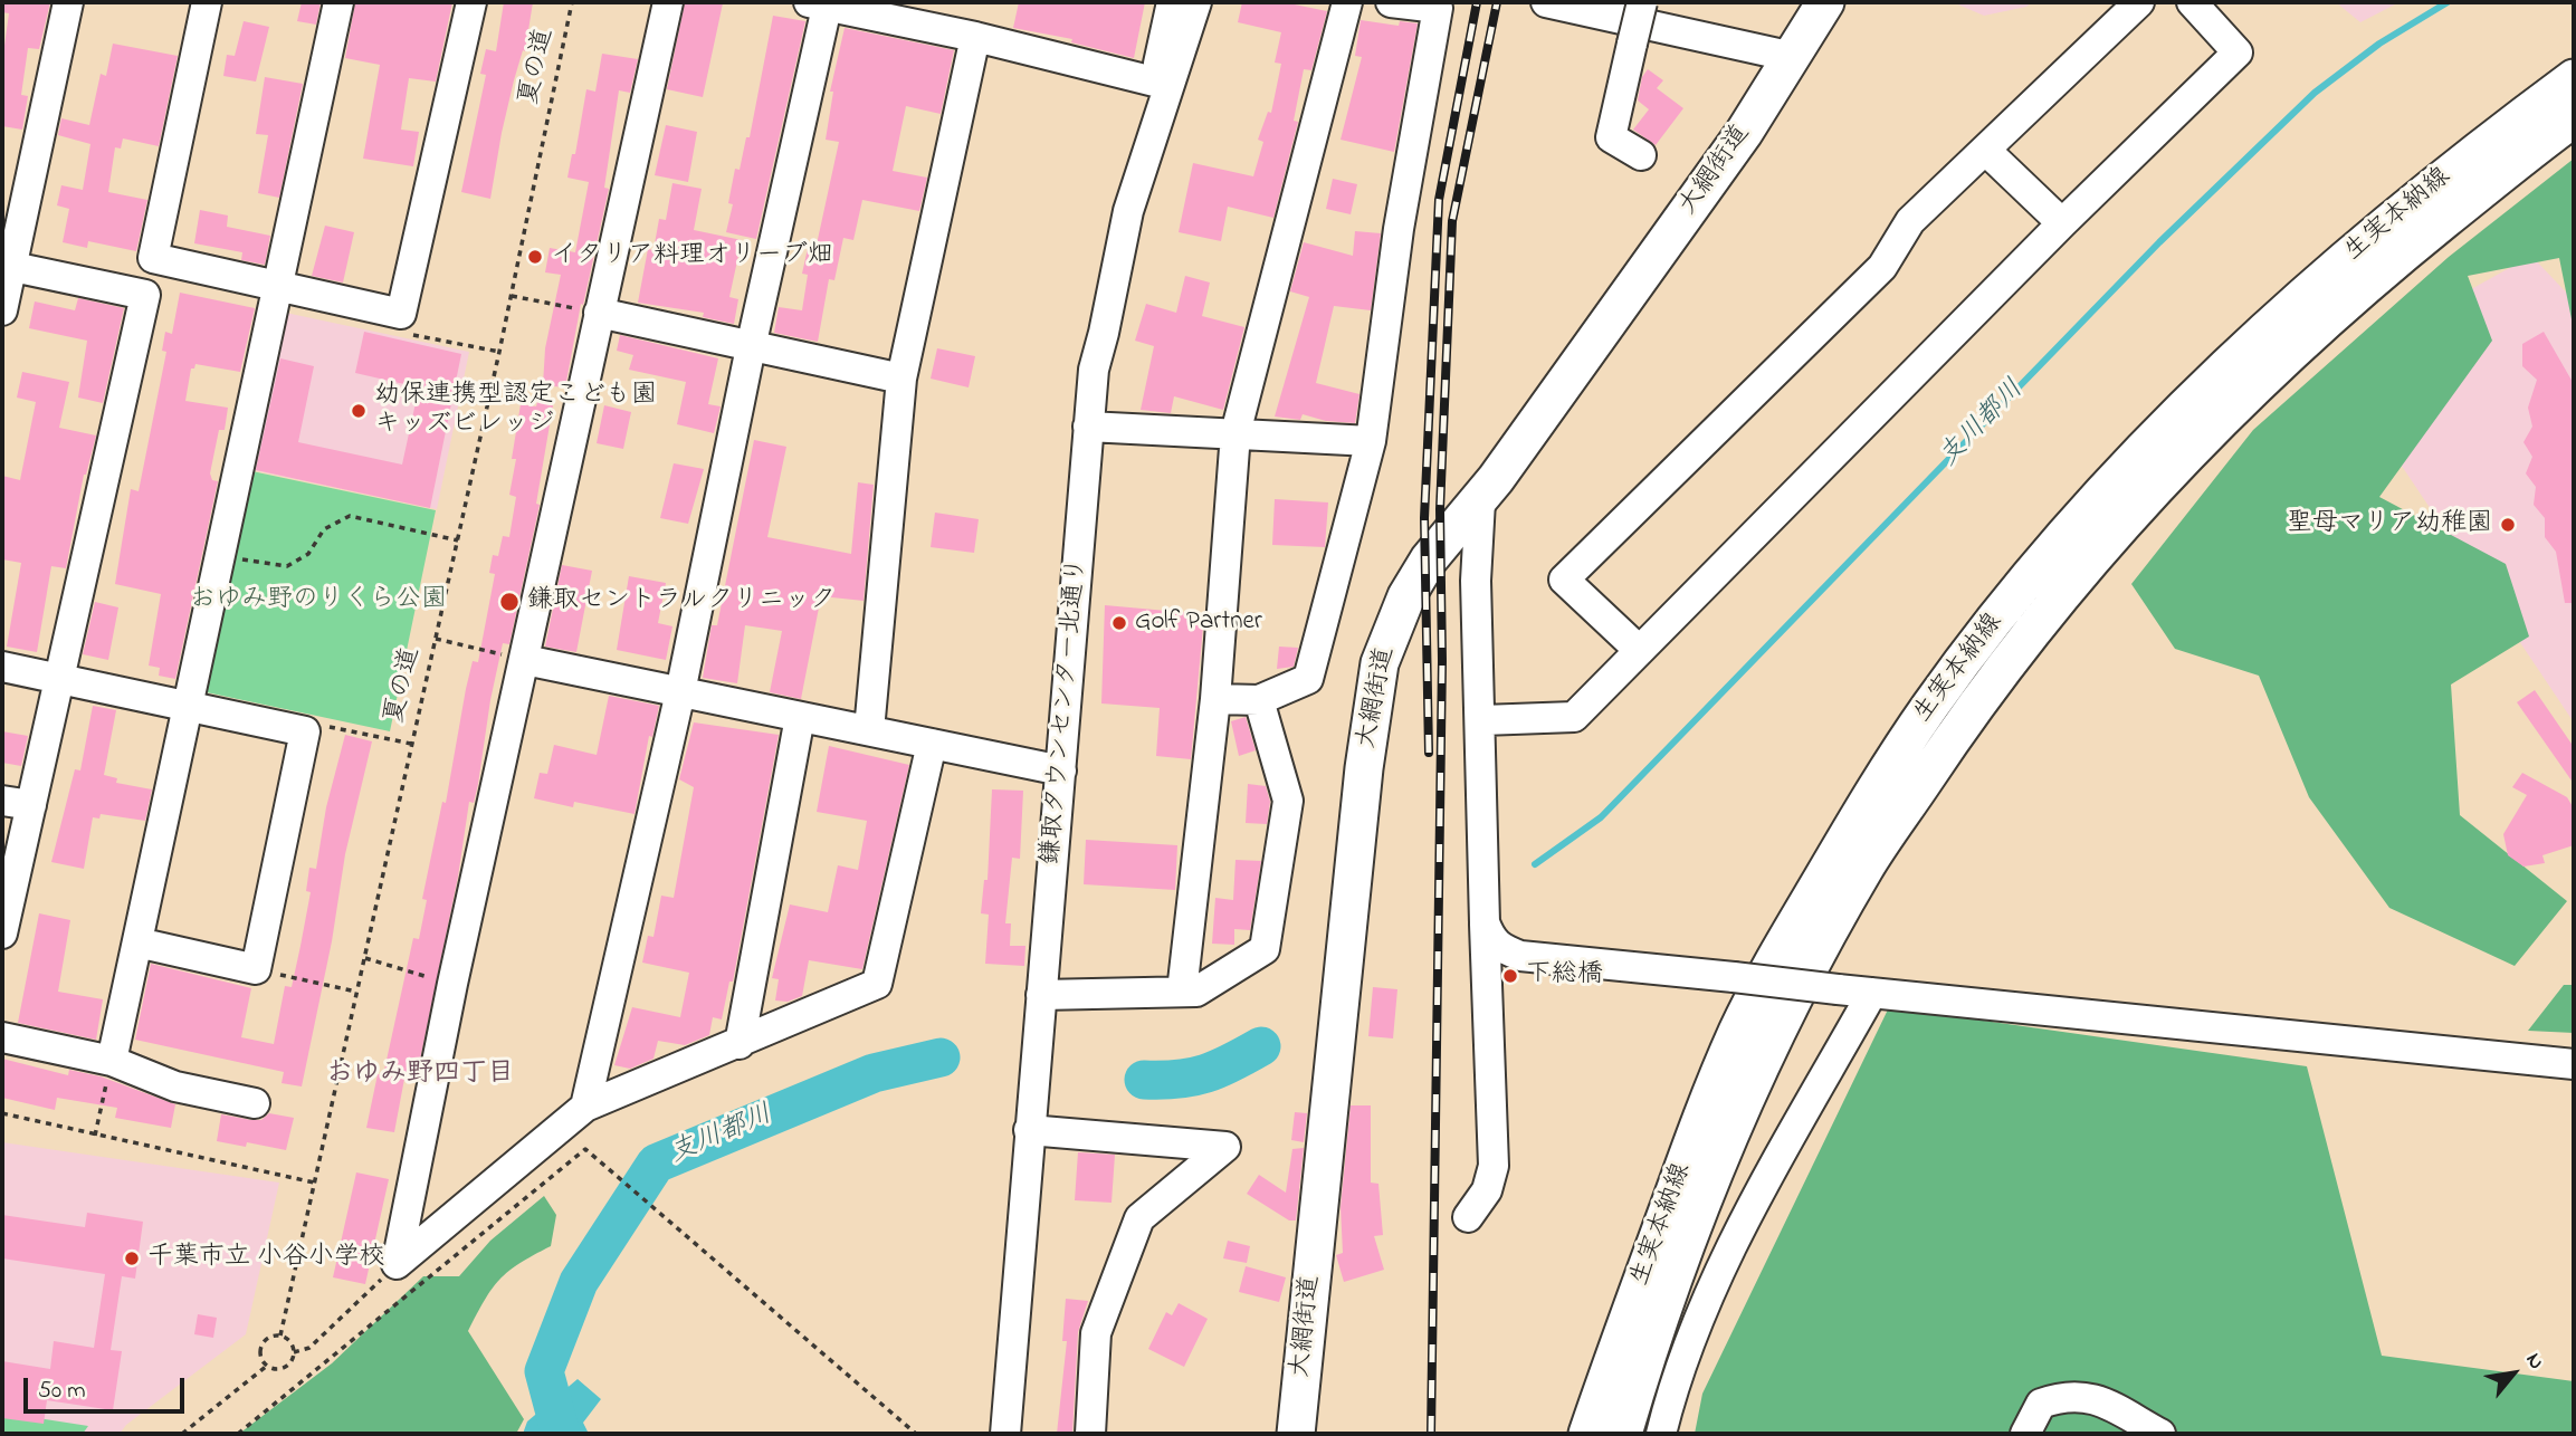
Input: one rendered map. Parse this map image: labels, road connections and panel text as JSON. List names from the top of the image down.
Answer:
{
  "streets": {
    "main road": ["大網街道", "生実本納線"],
    "street": ["鎌取タウンセンター北通り"],
    "path": ["夏の道"]
  },
  "districts": ["おゆみ野四丁目"],
  "water": ["支川都川"],
  "parks": ["おゆみ野のりくら公園"],
  "places": [
    "イタリア料理オリーブ畑",
    "幼保連携型認定こども園 キッズビレッジ",
    "聖母マリア幼稚園",
    "鎌取セントラルクリニック",
    "Golf Partner",
    "下総橋",
    "千葉市立 小谷小学校"
  ],
  "scale_bar": "50 m",
  "north": "top right"
}
